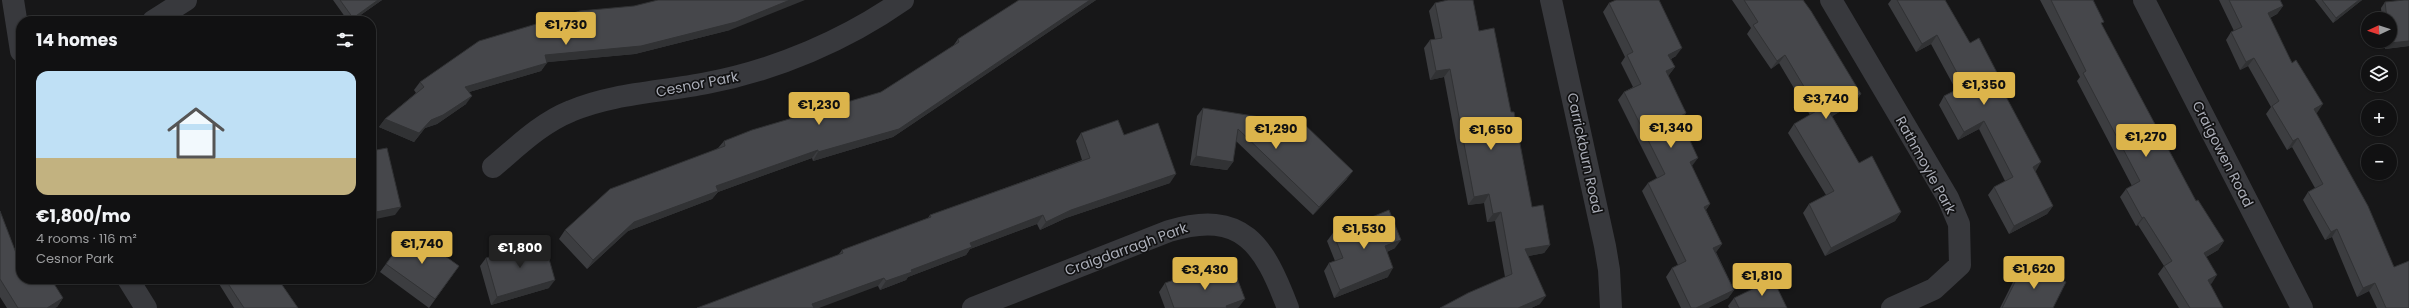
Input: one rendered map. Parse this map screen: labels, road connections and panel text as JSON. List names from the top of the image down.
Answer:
{
  "streets": {
    "street": [
      "Cesnor Park",
      "Carrickburn Road",
      "Craigowen Road",
      "Rathmoyle Park",
      "Craigdarragh Park"
    ]
  },
  "north": "left",
  "page": {
    "map_buttons": ["+", "−"],
    "price": [
      "€1,730",
      "€1,350",
      "€3,740",
      "€1,230",
      "€1,340",
      "€1,290",
      "€1,650",
      "€1,270",
      "€1,530",
      "€1,740",
      "€1,800",
      "€1,620",
      "€3,430",
      "€1,810"
    ],
    "heading": "14 homes",
    "list": [
      {
        "name": "€1,800/mo",
        "note": "4 rooms · 116 m² · Cesnor Park"
      }
    ]
  }
}
